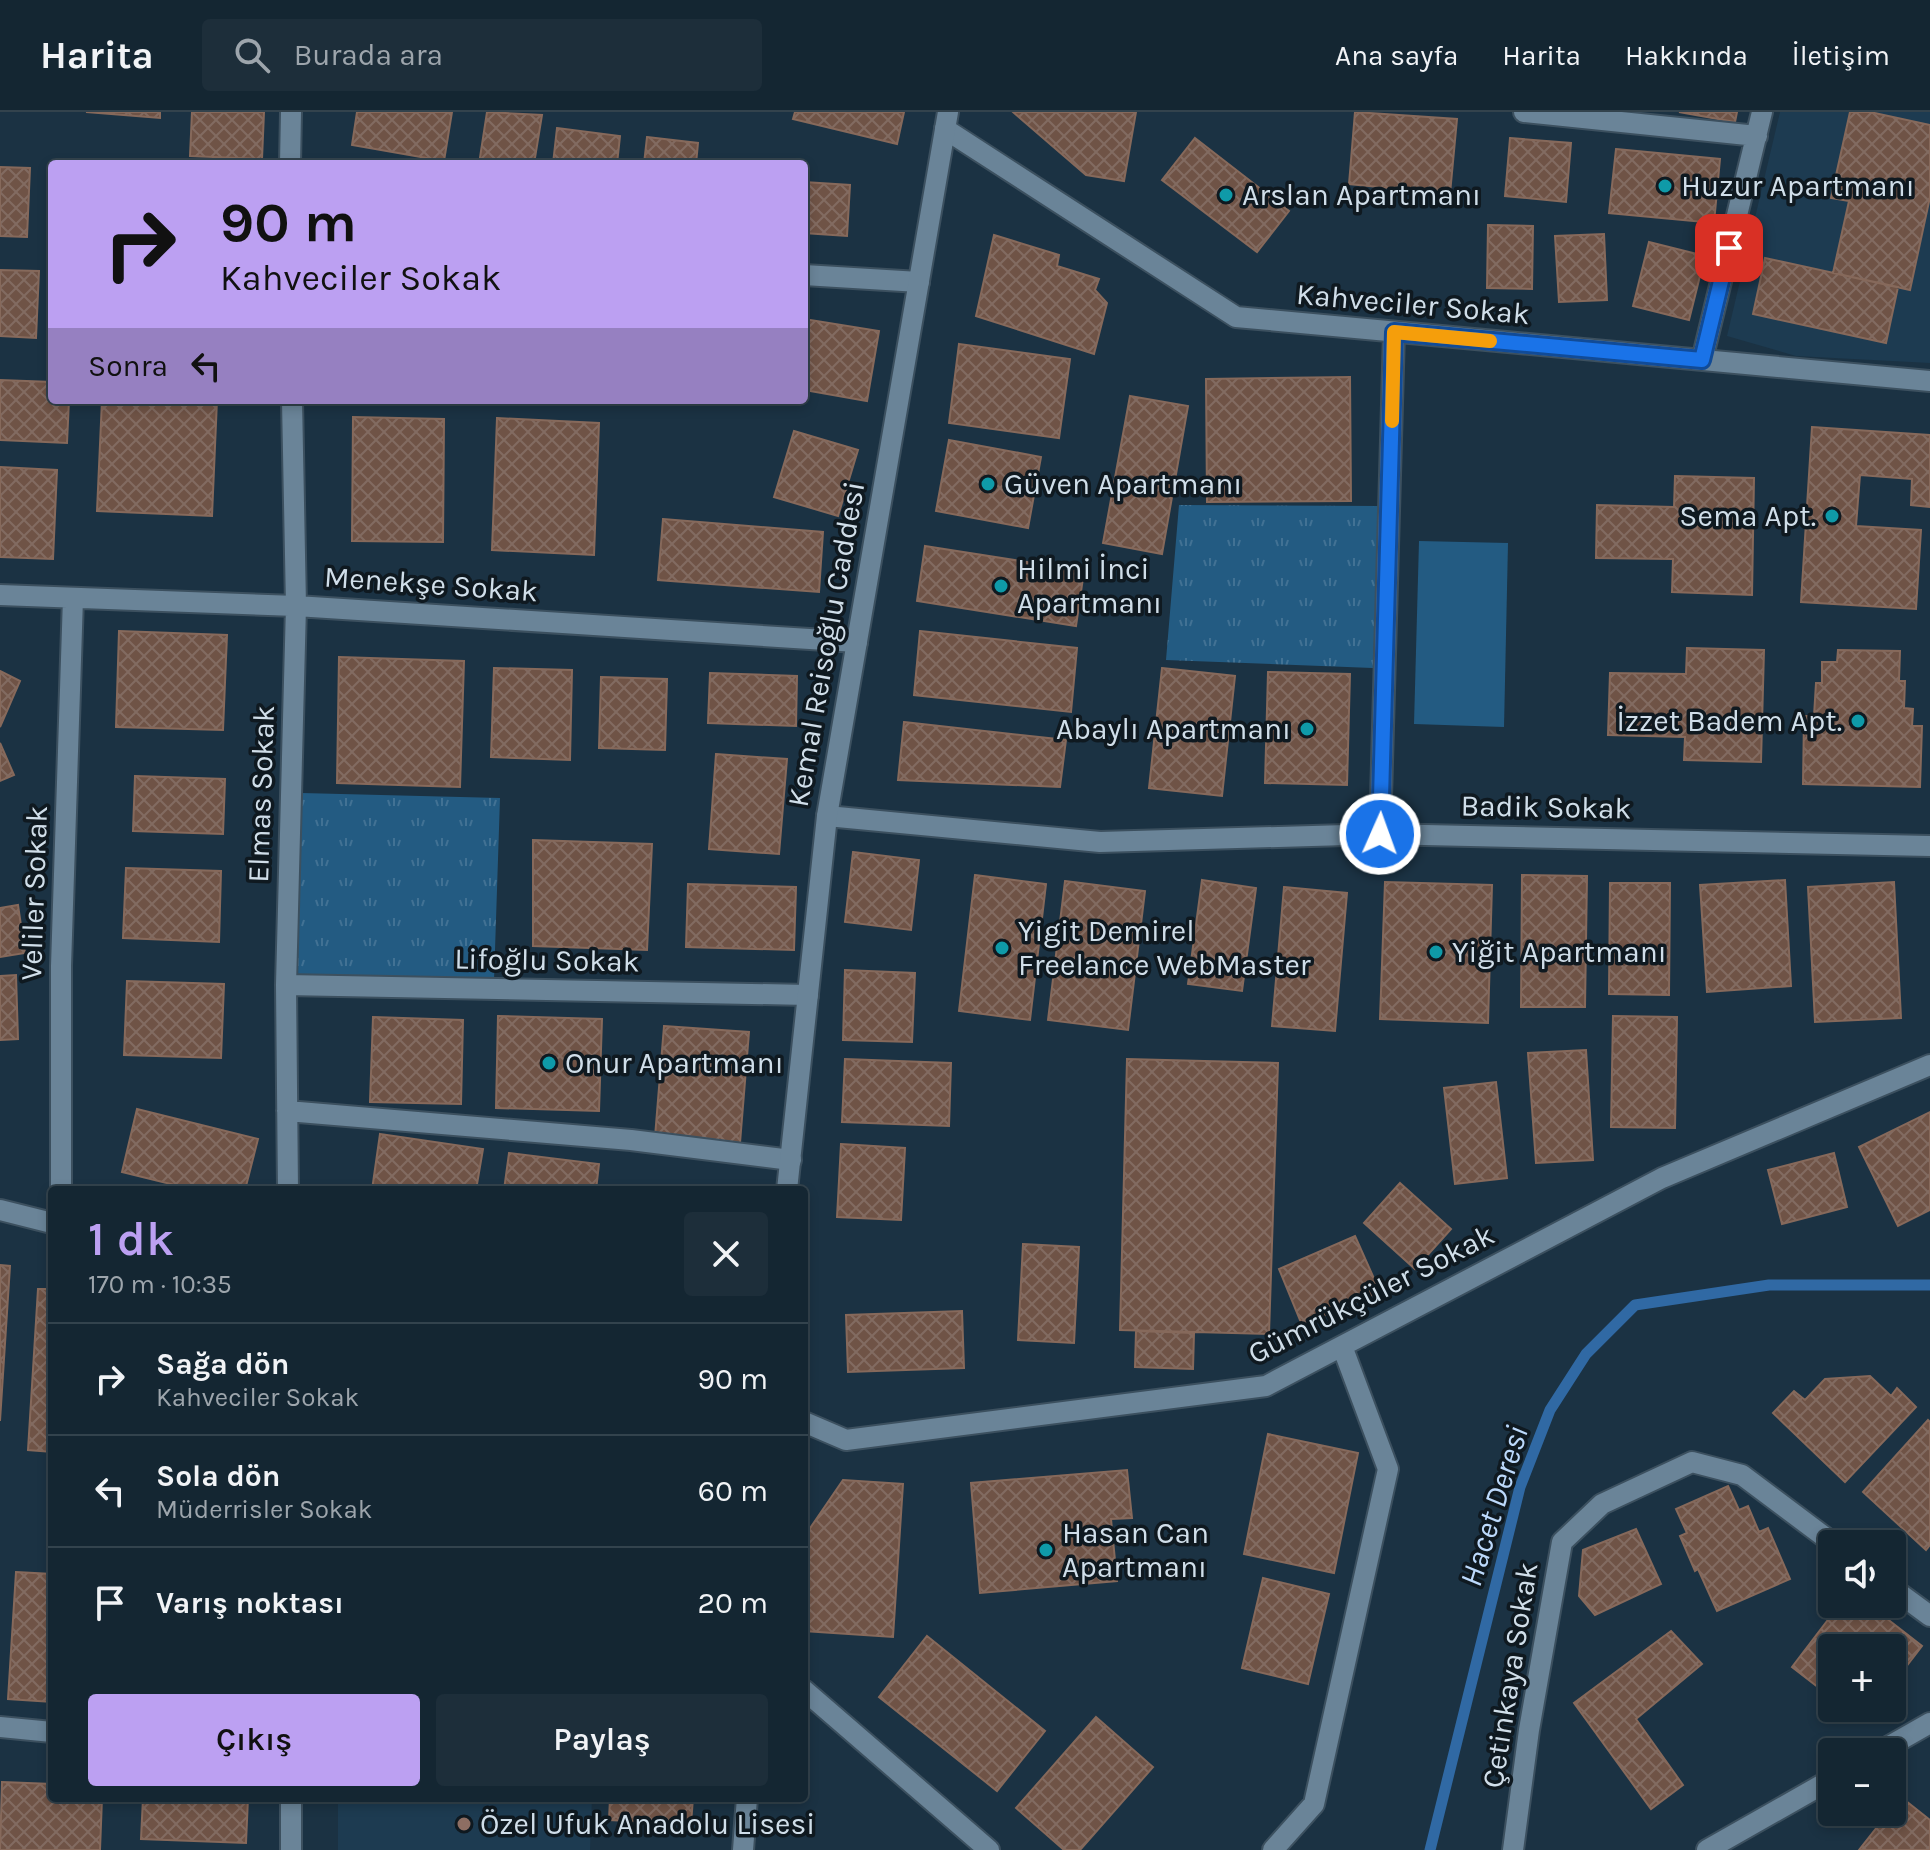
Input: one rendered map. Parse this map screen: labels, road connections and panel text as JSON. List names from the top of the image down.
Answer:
{
  "streets": {
    "street": [
      "Kahveciler Sokak",
      "Menekşe Sokak",
      "Kemal Reisoğlu Caddesi",
      "Elmas Sokak",
      "Badik Sokak",
      "Veliler Sokak",
      "Lifoğlu Sokak",
      "Gümrükçüler Sokak",
      "Çetinkaya Sokak"
    ]
  },
  "crossings": [
    ["Kahveciler Sokak", "Kemal Reisoğlu Caddesi"],
    ["Menekşe Sokak", "Kemal Reisoğlu Caddesi"],
    ["Menekşe Sokak", "Elmas Sokak"],
    ["Menekşe Sokak", "Veliler Sokak"],
    ["Kemal Reisoğlu Caddesi", "Badik Sokak"],
    ["Kemal Reisoğlu Caddesi", "Lifoğlu Sokak"],
    ["Elmas Sokak", "Lifoğlu Sokak"]
  ],
  "water": ["Hacet Deresi"],
  "places": [
    "Huzur Apartmanı",
    "Arslan Apartmanı",
    "Güven Apartmanı",
    "Sema Apt.",
    "Hilmi İnci Apartmanı",
    "İzzet Badem Apt.",
    "Abaylı Apartmanı",
    "Yigit Demirel Freelance WebMaster",
    "Yiğit Apartmanı",
    "Onur Apartmanı",
    "Hasan Can Apartmanı",
    "Özel Ufuk Anadolu Lisesi"
  ],
  "page": {
    "header": "Harita",
    "search": "Burada ara",
    "nav": [
      "Ana sayfa",
      "Harita",
      "Hakkında",
      "İletişim"
    ],
    "turn": ["90 m", "Kahveciler Sokak"],
    "then": "Sonra",
    "heading": ["1 dk", "170 m · 10:35"],
    "list": [
      {
        "name": "Sağa dön",
        "note": "Kahveciler Sokak",
        "value": "90 m"
      },
      {
        "name": "Sola dön",
        "note": "Müderrisler Sokak",
        "value": "60 m"
      },
      {
        "name": "Varış noktası",
        "value": "20 m"
      }
    ],
    "map_buttons": ["+", "−"],
    "buttons": ["Çıkış", "Paylaş"]
  }
}
